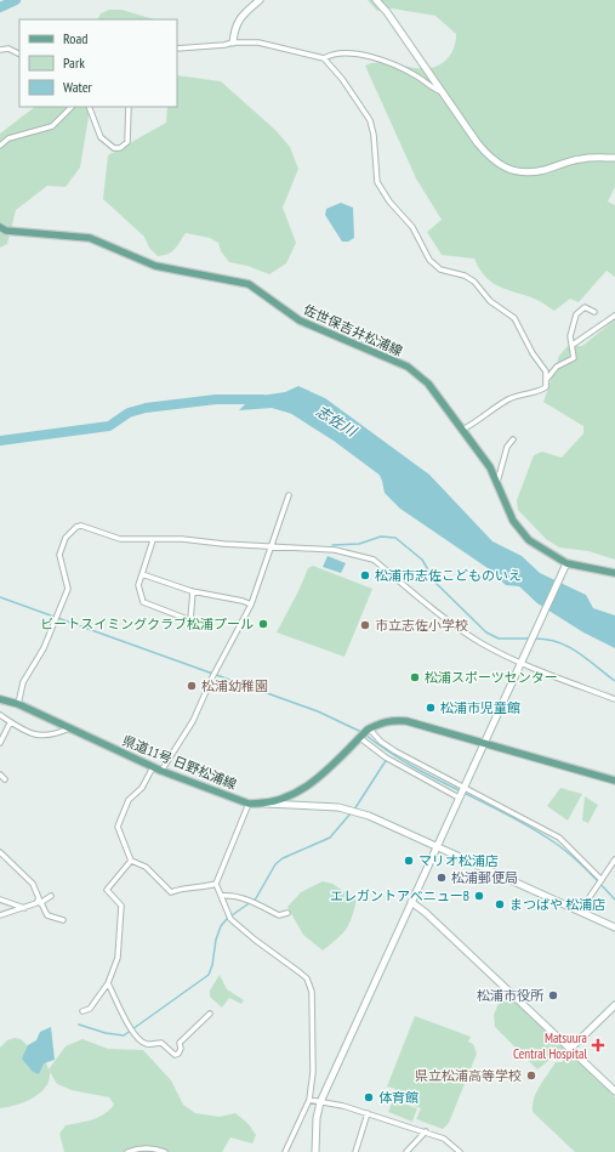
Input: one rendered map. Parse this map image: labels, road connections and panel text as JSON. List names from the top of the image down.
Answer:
{
  "streets": {
    "main road": ["佐世保吉井松浦線", "県道11号 日野松浦線"]
  },
  "water": ["志佐川"],
  "places": {
    "other": [
      "松浦市志佐こどものいえ",
      "ビートスイミングクラブ松浦プール",
      "市立志佐小学校",
      "松浦スポーツセンター",
      "松浦幼稚園",
      "松浦市児童館",
      "マリオ松浦店",
      "松浦郵便局",
      "エレガントアベニューB",
      "まつばや 松浦店",
      "松浦市役所",
      "県立松浦高等学校",
      "体育館"
    ],
    "health": ["Matsuura Central Hospital"]
  },
  "legend": ["Road", "Park", "Water"]
}
